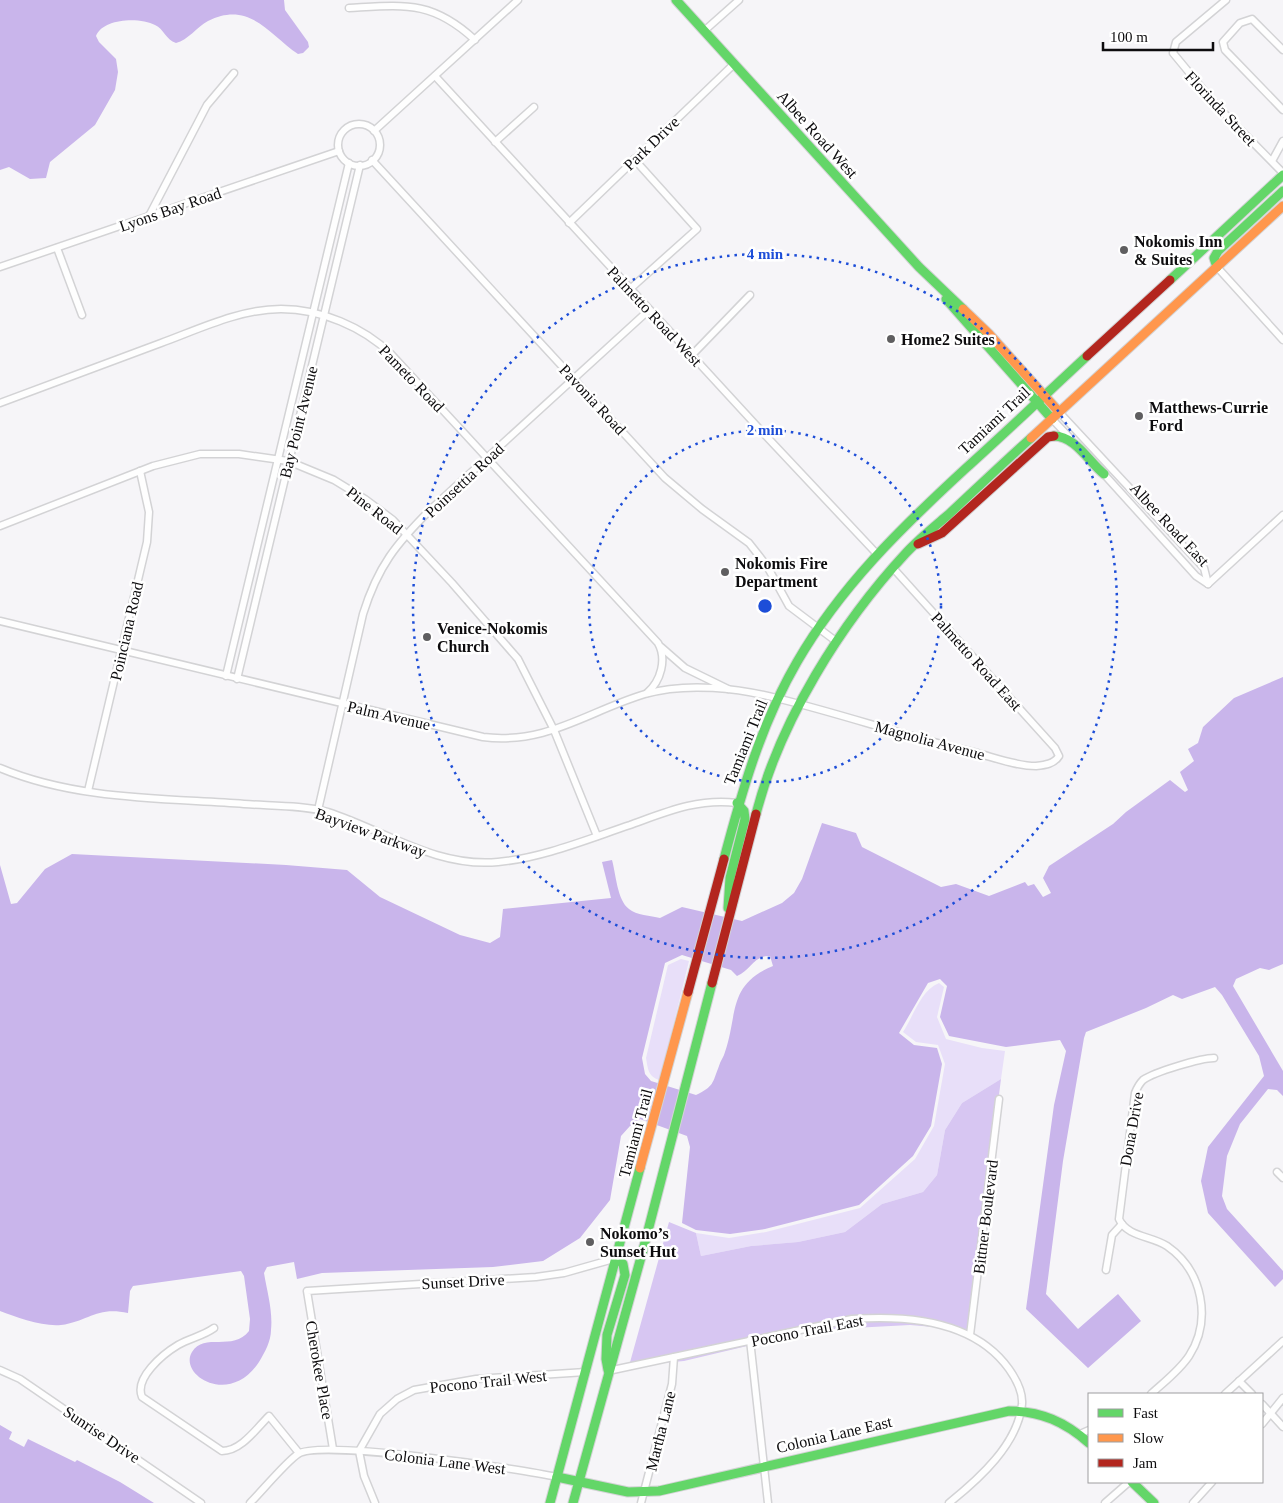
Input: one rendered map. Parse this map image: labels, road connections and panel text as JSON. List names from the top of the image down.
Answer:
{
  "streets": {
    "main road": [
      "Albee Road West",
      "Tamiami Trail",
      "Albee Road East",
      "Colonia Lane East"
    ],
    "street": [
      "Florinda Street",
      "Park Drive",
      "Lyons Bay Road",
      "Palmetto Road West",
      "Pameto Road",
      "Pavonia Road",
      "Bay Point Avenue",
      "Poinsettia Road",
      "Pine Road",
      "Poinciana Road",
      "Palmetto Road East",
      "Palm Avenue",
      "Magnolia Avenue",
      "Bayview Parkway",
      "Dona Drive",
      "Bittner Boulevard",
      "Sunset Drive",
      "Pocono Trail East",
      "Cherokee Place",
      "Pocono Trail West",
      "Martha Lane",
      "Sunrise Drive",
      "Colonia Lane West"
    ]
  },
  "crossings": [
    ["Florinda Street", "Tamiami Trail"],
    ["Albee Road West", "Park Drive"],
    ["Albee Road West", "Tamiami Trail"],
    ["Albee Road West", "Albee Road East"],
    ["Park Drive", "Palmetto Road West"],
    ["Lyons Bay Road", "Pavonia Road"],
    ["Lyons Bay Road", "Bay Point Avenue"],
    ["Palmetto Road West", "Tamiami Trail"],
    ["Palmetto Road West", "Poinsettia Road"],
    ["Pameto Road", "Bay Point Avenue"],
    ["Pameto Road", "Poinsettia Road"],
    ["Pameto Road", "Palm Avenue"],
    ["Pavonia Road", "Tamiami Trail"],
    ["Pavonia Road", "Bay Point Avenue"],
    ["Pavonia Road", "Poinsettia Road"],
    ["Tamiami Trail", "Albee Road East"],
    ["Tamiami Trail", "Palm Avenue"],
    ["Tamiami Trail", "Magnolia Avenue"],
    ["Tamiami Trail", "Bayview Parkway"],
    ["Tamiami Trail", "Sunset Drive"],
    ["Tamiami Trail", "Pocono Trail West"],
    ["Tamiami Trail", "Colonia Lane East"],
    ["Tamiami Trail", "Colonia Lane West"],
    ["Bay Point Avenue", "Pine Road"],
    ["Bay Point Avenue", "Palm Avenue"],
    ["Poinsettia Road", "Pine Road"],
    ["Poinsettia Road", "Palm Avenue"],
    ["Poinsettia Road", "Bayview Parkway"],
    ["Pine Road", "Poinciana Road"],
    ["Pine Road", "Palm Avenue"],
    ["Pine Road", "Bayview Parkway"],
    ["Poinciana Road", "Palm Avenue"],
    ["Poinciana Road", "Bayview Parkway"],
    ["Palmetto Road East", "Magnolia Avenue"],
    ["Palm Avenue", "Magnolia Avenue"],
    ["Bittner Boulevard", "Pocono Trail East"],
    ["Sunset Drive", "Cherokee Place"],
    ["Pocono Trail East", "Martha Lane"],
    ["Pocono Trail East", "Colonia Lane East"],
    ["Cherokee Place", "Colonia Lane West"],
    ["Pocono Trail West", "Colonia Lane West"],
    ["Martha Lane", "Colonia Lane East"],
    ["Colonia Lane East", "Colonia Lane West"]
  ],
  "places": [
    "Nokomis Inn & Suites",
    "Home2 Suites",
    "Matthews-Currie Ford",
    "Nokomis Fire Department",
    "Venice-Nokomis Church",
    "Nokomo’s Sunset Hut"
  ],
  "legend": ["Fast", "Slow", "Jam"],
  "scale_bar": "100 m",
  "rings": ["4 min", "2 min"]
}
